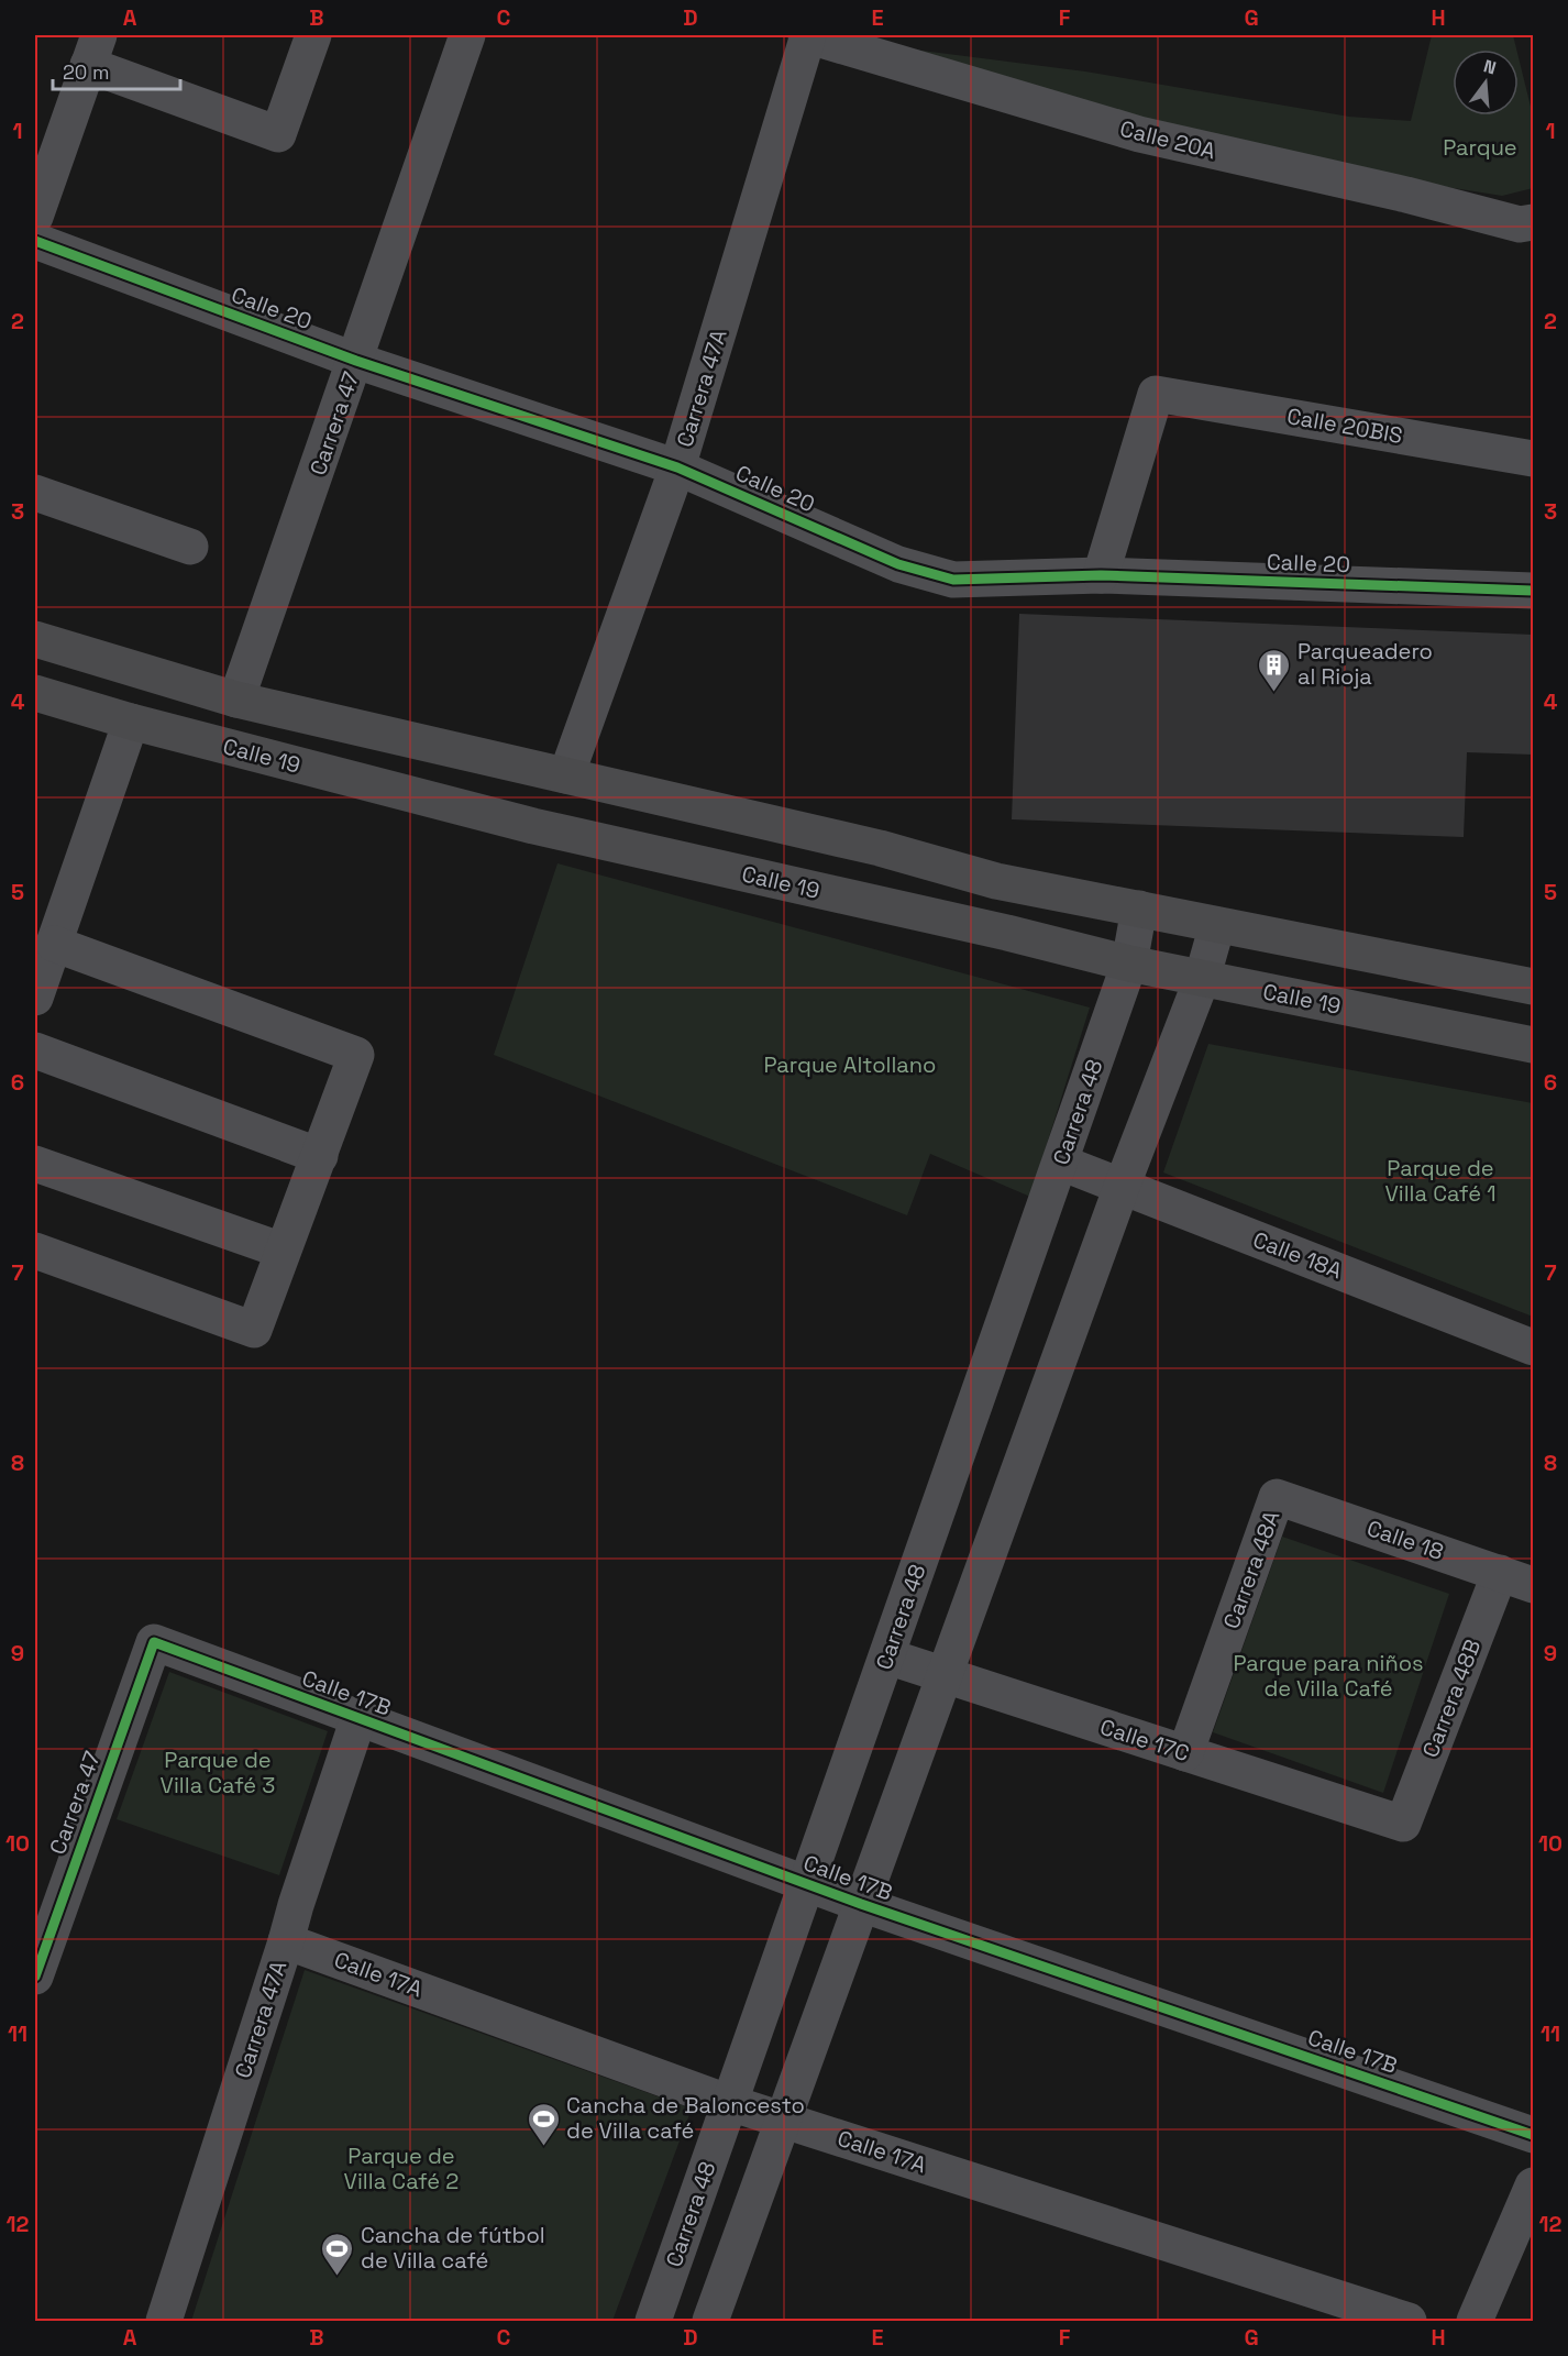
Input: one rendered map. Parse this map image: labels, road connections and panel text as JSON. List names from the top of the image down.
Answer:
{
  "streets": {
    "main road": ["Calle 19"],
    "street": [
      "Calle 20A",
      "Calle 20",
      "Carrera 47A",
      "Carrera 47",
      "Calle 20BIS",
      "Carrera 48",
      "Calle 18A",
      "Calle 18",
      "Carrera 48A",
      "Calle 17B",
      "Carrera 48B",
      "Calle 17C",
      "Calle 17A"
    ]
  },
  "crossings": [
    ["Calle 20A", "Carrera 47A"],
    ["Calle 20", "Carrera 47A"],
    ["Calle 20", "Carrera 47"],
    ["Calle 20", "Calle 20BIS"],
    ["Carrera 47A", "Calle 17B"],
    ["Carrera 47A", "Calle 17A"],
    ["Carrera 47", "Calle 17B"],
    ["Calle 19", "Carrera 48"],
    ["Carrera 48", "Calle 18A"],
    ["Carrera 48", "Calle 17B"],
    ["Carrera 48", "Calle 17C"],
    ["Carrera 48", "Calle 17A"],
    ["Calle 18", "Carrera 48A"],
    ["Calle 18", "Carrera 48B"],
    ["Carrera 48A", "Calle 17C"],
    ["Carrera 48B", "Calle 17C"]
  ],
  "parks": [
    "Parque",
    "Parque Altollano",
    "Parque de Villa Café 1",
    "Parque para niños de Villa Café",
    "Parque de Villa Café 3",
    "Parque de Villa Café 2"
  ],
  "places": {
    "building": ["Parqueadero al Rioja"],
    "sports": ["Cancha de Baloncesto de Villa café", "Cancha de fútbol de Villa café"]
  },
  "scale_bar": "20 m",
  "north": "top",
  "grid": {
    "columns": [
      "A",
      "B",
      "C",
      "D",
      "E",
      "F",
      "G",
      "H"
    ],
    "rows": [
      "1",
      "2",
      "3",
      "4",
      "5",
      "6",
      "7",
      "8",
      "9",
      "10",
      "11",
      "12"
    ]
  }
}
